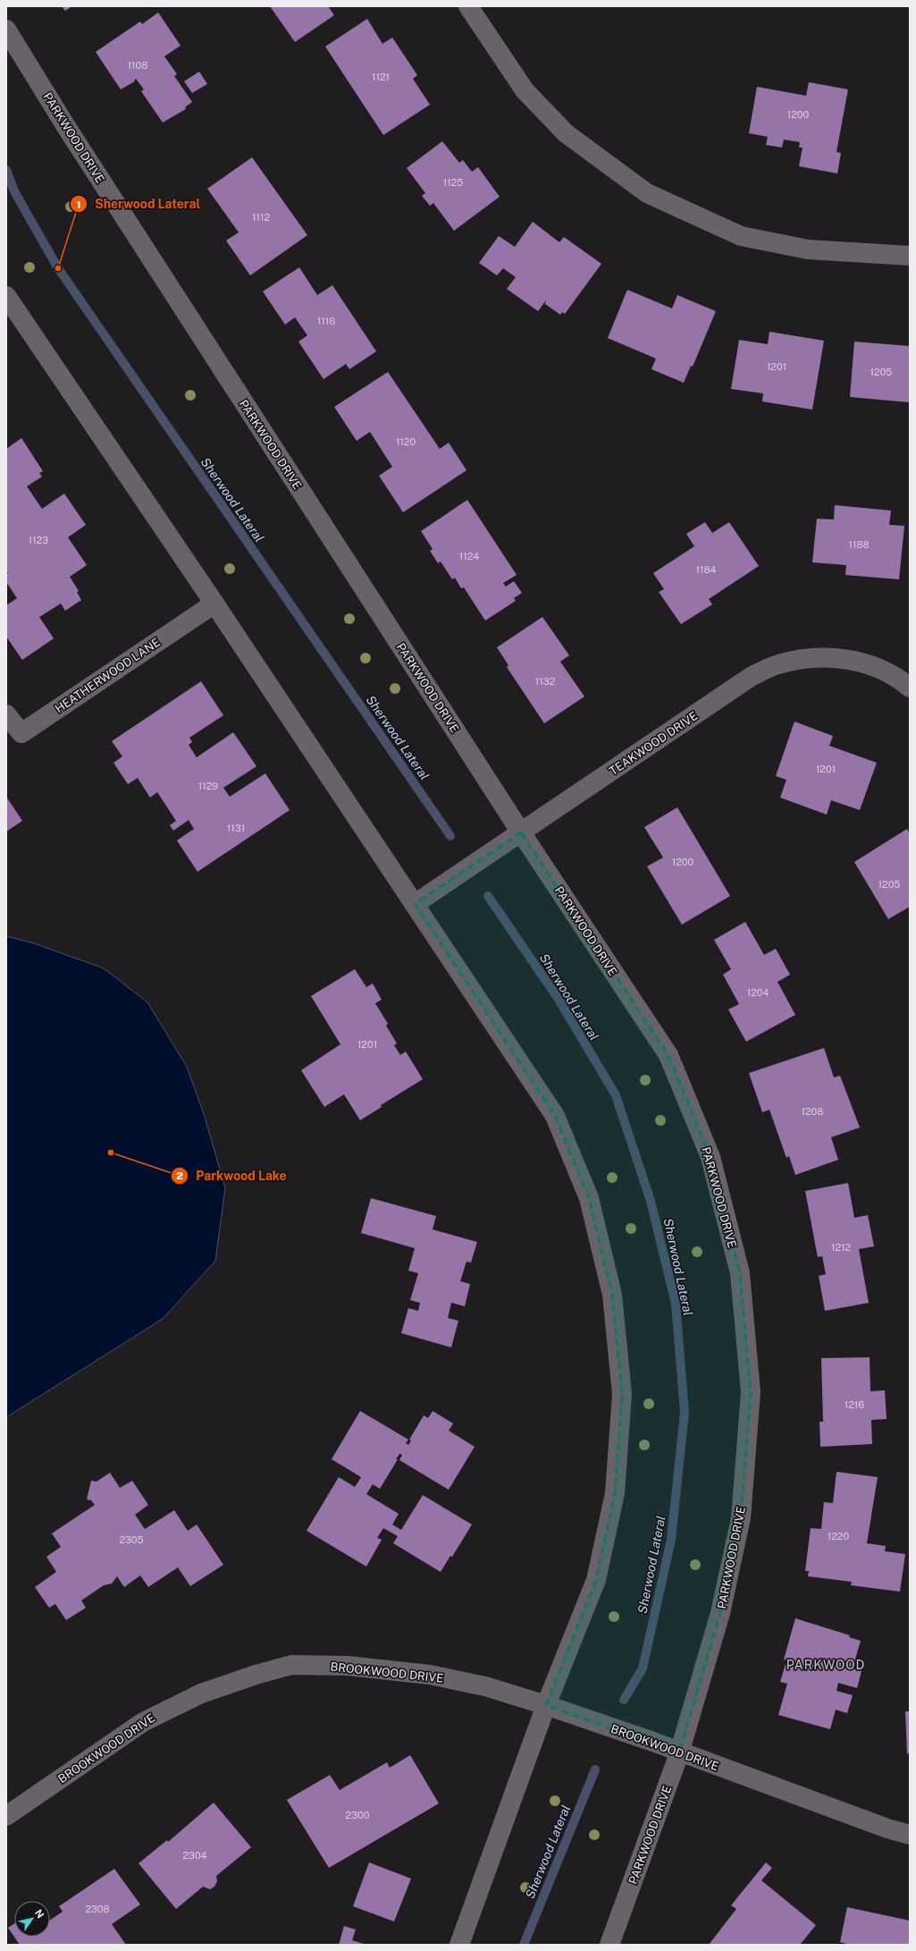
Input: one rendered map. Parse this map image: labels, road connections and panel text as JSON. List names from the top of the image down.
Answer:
{
  "streets": {
    "street": [
      "PARKWOOD DRIVE",
      "HEATHERWOOD LANE",
      "TEAKWOOD DRIVE",
      "BROOKWOOD DRIVE"
    ]
  },
  "crossings": [
    ["PARKWOOD DRIVE", "TEAKWOOD DRIVE"],
    ["PARKWOOD DRIVE", "BROOKWOOD DRIVE"]
  ],
  "districts": ["PARKWOOD"],
  "water": ["Sherwood Lateral"],
  "places": ["Sherwood Lateral", "Parkwood Lake"],
  "house_numbers": [
    "1108",
    "1121",
    "1200",
    "1125",
    "1112",
    "1116",
    "1201",
    "1205",
    "1120",
    "1123",
    "1188",
    "1124",
    "1184",
    "1132",
    "1201",
    "1129",
    "1131",
    "1200",
    "1205",
    "1204",
    "1201",
    "1208",
    "1212",
    "1216",
    "1220",
    "2305",
    "2300",
    "2304",
    "2308"
  ],
  "north": "top right"
}
